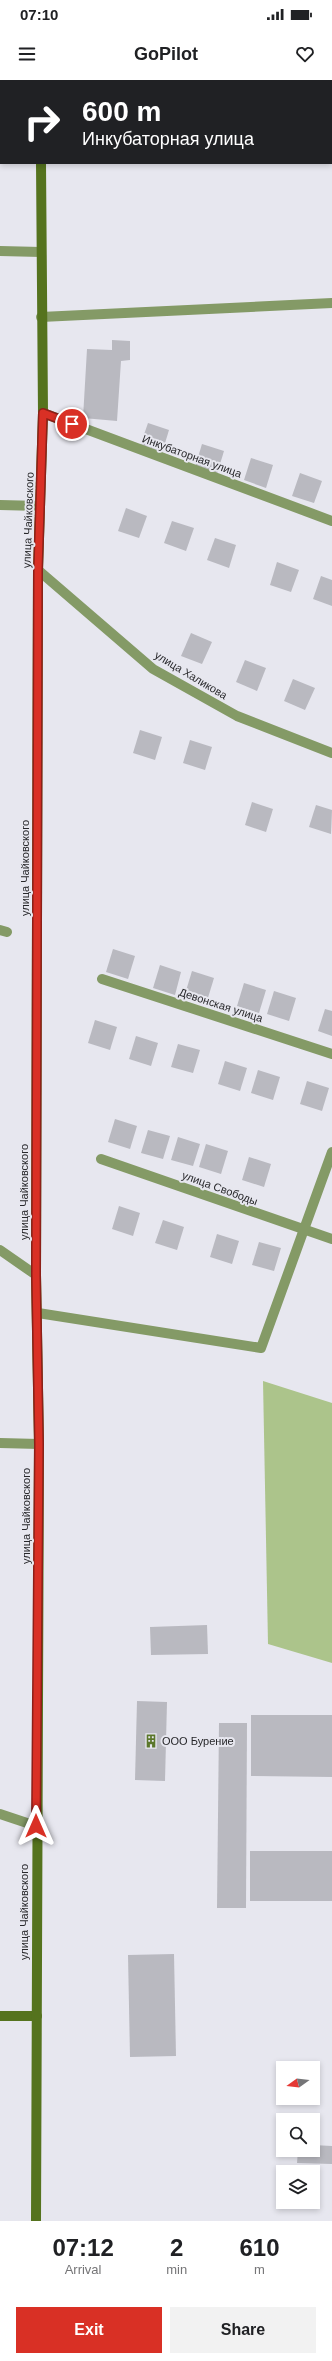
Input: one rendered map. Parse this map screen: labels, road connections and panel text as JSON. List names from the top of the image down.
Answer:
{
  "streets": {
    "main road": ["улица Чайковского"],
    "street": [
      "Инкубаторная улица",
      "улица Халикова",
      "Девонская улица",
      "улица Свободы"
    ]
  },
  "crossings": [
    ["Инкубаторная улица", "улица Чайковского"],
    ["улица Чайковского", "улица Халикова"]
  ],
  "places": {
    "building": ["ООО Бурение"]
  },
  "north": "left",
  "page": {
    "status": "07:10",
    "header": "GoPilot",
    "turn": ["600 m", "Инкубаторная улица"],
    "eta": [
      "07:12",
      "Arrival",
      "2",
      "min",
      "610",
      "m"
    ],
    "buttons": ["Exit", "Share"]
  }
}
